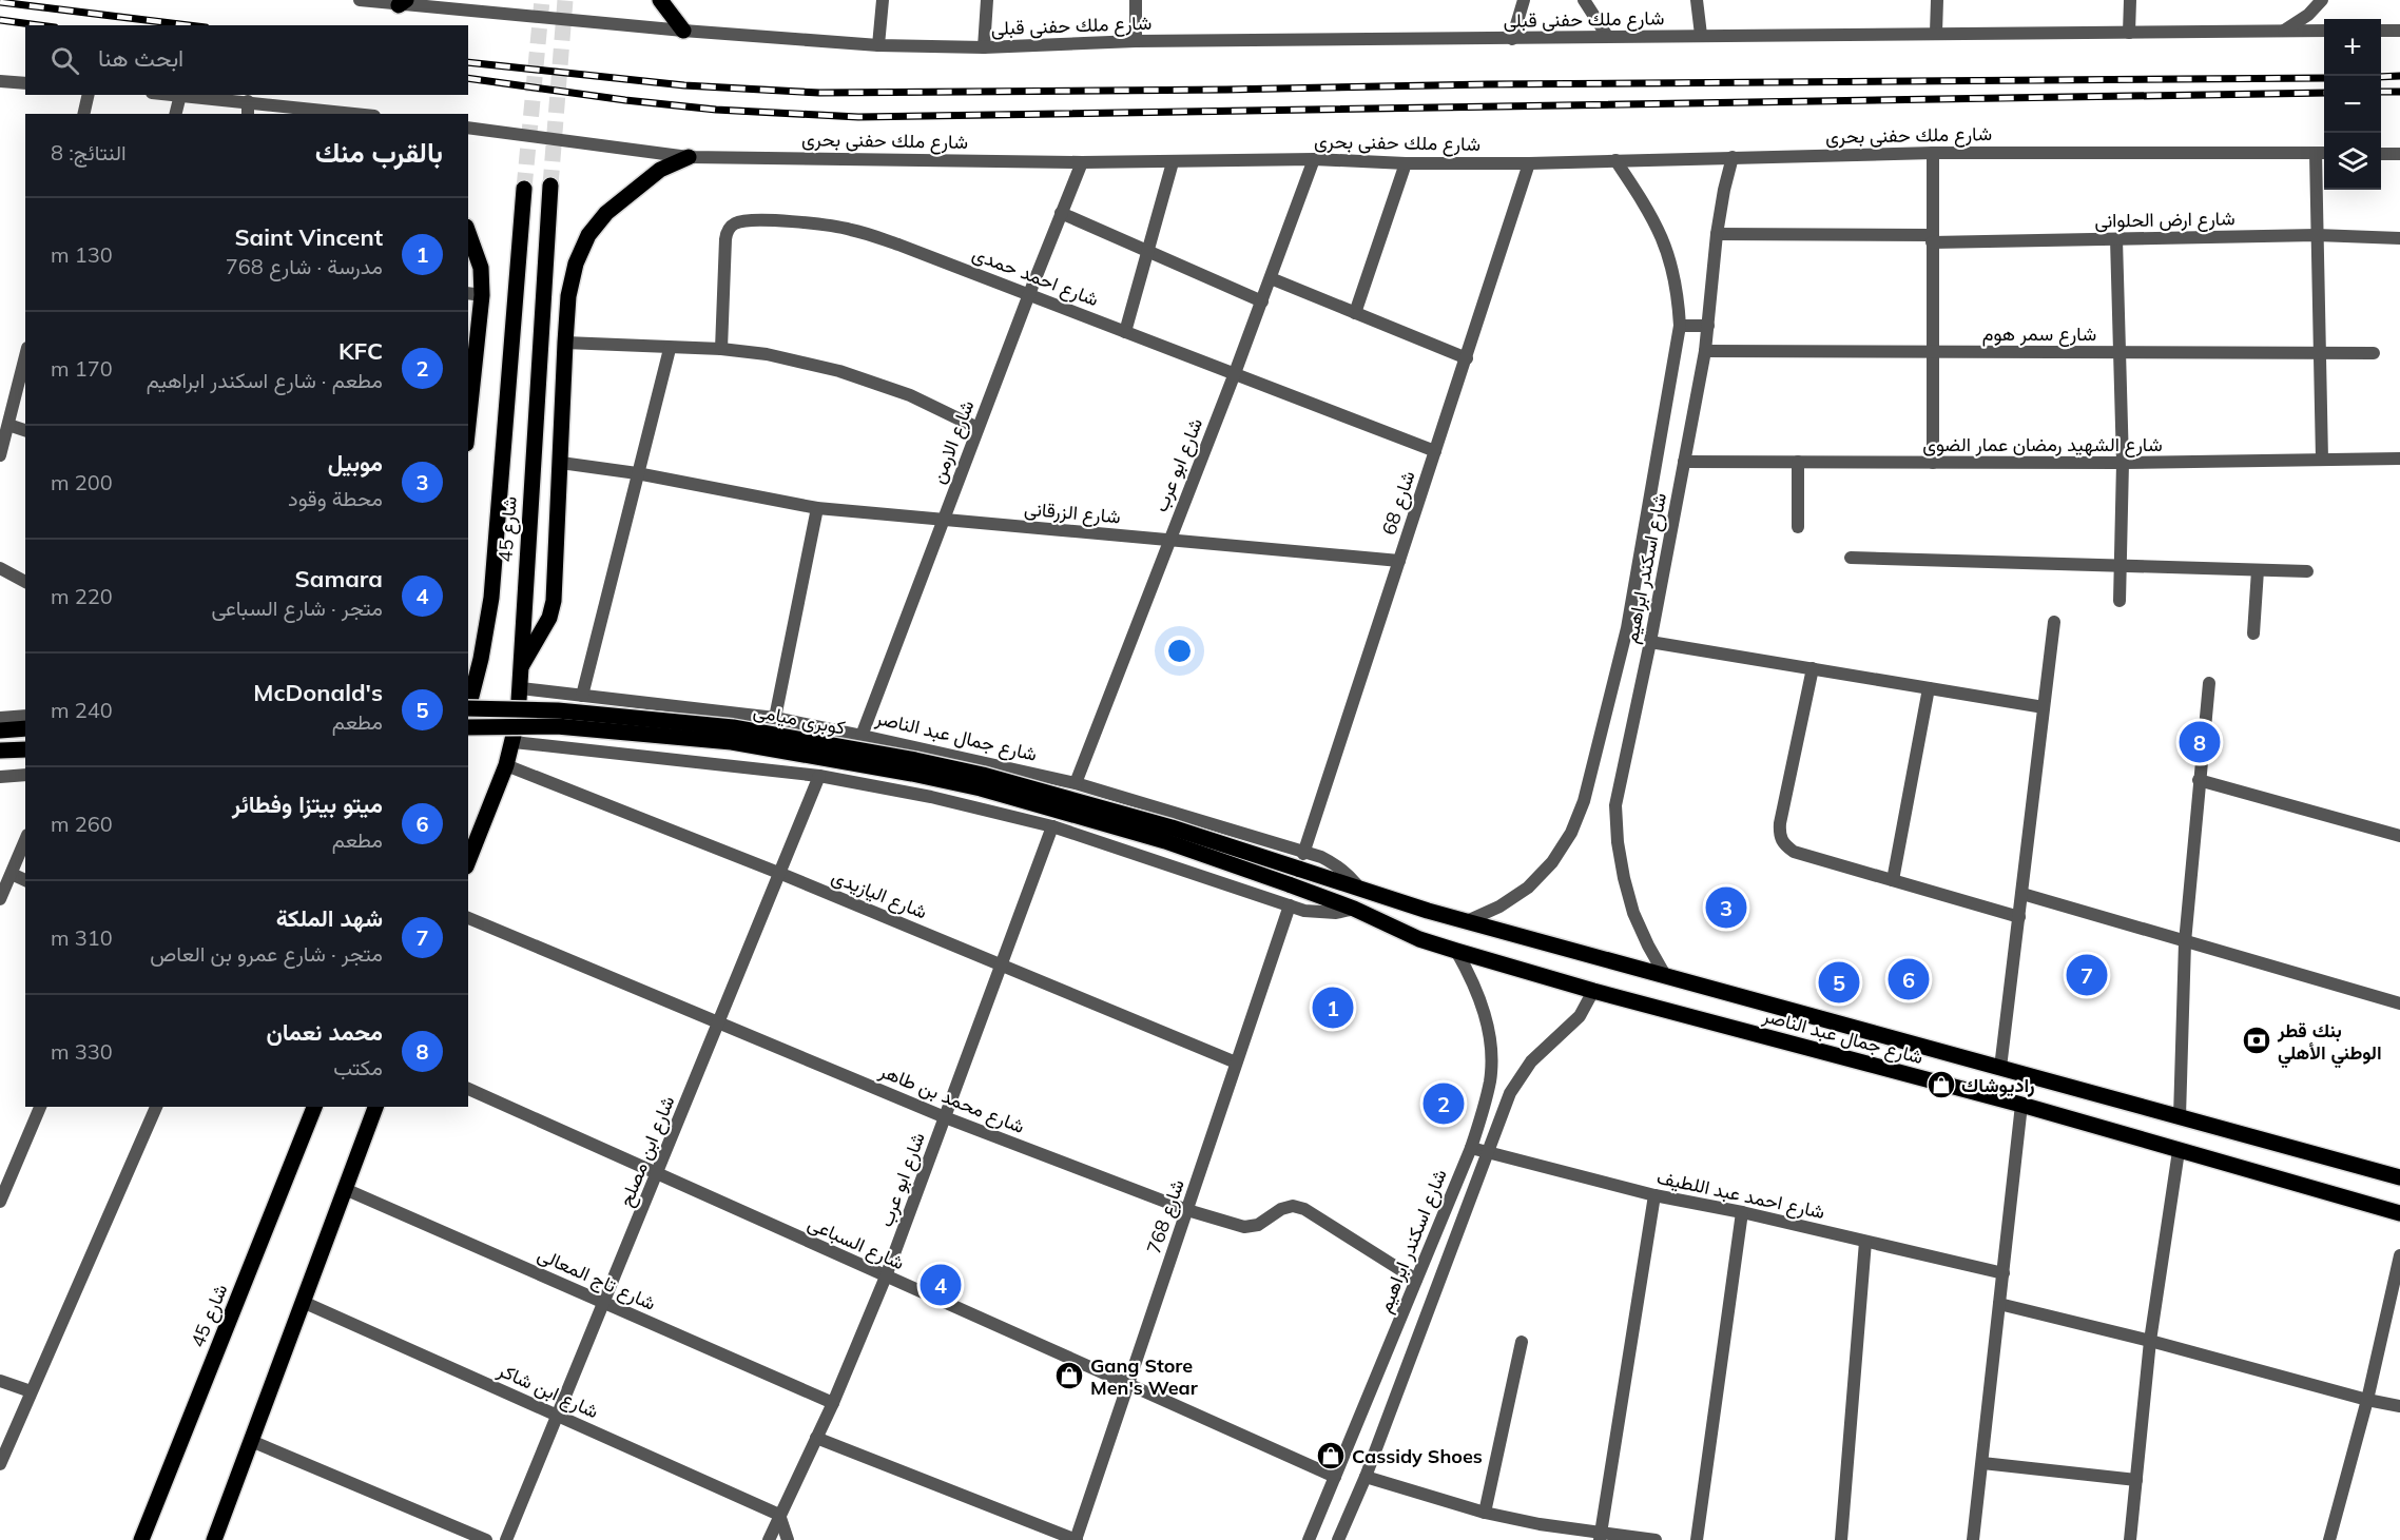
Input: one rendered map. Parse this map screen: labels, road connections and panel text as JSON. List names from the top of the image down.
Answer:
{
  "streets": {
    "main road": ["شارع 45", "كوبرى ميامى", "شارع جمال عبد الناصر"],
    "street": [
      "شارع ملك حفنى قبلى",
      "شارع ملك حفنى بحرى",
      "شارع ارض الحلوانى",
      "شارع احمد حمدى",
      "شارع سمر هوم",
      "شارع الارمن",
      "شارع الشهيد رمضان عمار الضوى",
      "شارع ابو عرب",
      "شارع 68",
      "شارع الزرقانى",
      "شارع اسكندر ابراهيم",
      "شارع اليازيدى",
      "شارع محمد بن طاهر",
      "شارع ابن مصلح",
      "شارع احمد عبد اللطيف",
      "شارع 768",
      "شارع السباعى",
      "شارع تاج المعالى",
      "شارع ابن شاكر"
    ]
  },
  "crossings": [
    ["شارع ملك حفنى بحرى", "شارع الارمن"],
    ["شارع ملك حفنى بحرى", "شارع ابو عرب"],
    ["شارع ملك حفنى بحرى", "شارع 68"],
    ["شارع ملك حفنى بحرى", "شارع اسكندر ابراهيم"],
    ["شارع ارض الحلوانى", "شارع اسكندر ابراهيم"],
    ["شارع احمد حمدى", "شارع الارمن"],
    ["شارع احمد حمدى", "شارع ابو عرب"],
    ["شارع احمد حمدى", "شارع 68"],
    ["شارع سمر هوم", "شارع اسكندر ابراهيم"],
    ["شارع الارمن", "شارع الزرقانى"],
    ["شارع الارمن", "شارع جمال عبد الناصر"],
    ["شارع الشهيد رمضان عمار الضوى", "شارع اسكندر ابراهيم"],
    ["شارع ابو عرب", "شارع الزرقانى"],
    ["شارع ابو عرب", "شارع جمال عبد الناصر"],
    ["شارع ابو عرب", "شارع اليازيدى"],
    ["شارع ابو عرب", "شارع محمد بن طاهر"],
    ["شارع ابو عرب", "شارع السباعى"],
    ["شارع ابو عرب", "شارع تاج المعالى"],
    ["شارع ابو عرب", "شارع ابن شاكر"],
    ["شارع 68", "شارع الزرقانى"],
    ["شارع 68", "كوبرى ميامى"],
    ["شارع 68", "شارع جمال عبد الناصر"],
    ["شارع 45", "شارع جمال عبد الناصر"],
    ["شارع 45", "شارع اليازيدى"],
    ["شارع اسكندر ابراهيم", "شارع جمال عبد الناصر"],
    ["شارع اسكندر ابراهيم", "شارع محمد بن طاهر"],
    ["شارع اسكندر ابراهيم", "شارع احمد عبد اللطيف"],
    ["شارع اسكندر ابراهيم", "شارع السباعى"],
    ["كوبرى ميامى", "شارع جمال عبد الناصر"],
    ["شارع اليازيدى", "شارع ابن مصلح"],
    ["شارع اليازيدى", "شارع 768"],
    ["شارع محمد بن طاهر", "شارع ابن مصلح"],
    ["شارع محمد بن طاهر", "شارع 768"],
    ["شارع ابن مصلح", "شارع السباعى"],
    ["شارع ابن مصلح", "شارع تاج المعالى"],
    ["شارع ابن مصلح", "شارع ابن شاكر"],
    ["شارع 768", "شارع السباعى"]
  ],
  "places": {
    "bank": ["بنك قطر الوطني الأهلي"],
    "shop": ["راديوشاك", "Gang Store Men's Wear", "Cassidy Shoes"]
  },
  "page": {
    "map_buttons": ["+", "−"],
    "search": "ابحث هنا",
    "heading": ["بالقرب منك", "النتائج: 8"],
    "list": [
      {
        "mark": "1",
        "name": "Saint Vincent",
        "note": "مدرسة · شارع 768",
        "value": "130 m"
      },
      {
        "mark": "2",
        "name": "KFC",
        "note": "مطعم · شارع اسكندر ابراهيم",
        "value": "170 m"
      },
      {
        "mark": "3",
        "name": "موبيل",
        "note": "محطة وقود",
        "value": "200 m"
      },
      {
        "mark": "4",
        "name": "Samara",
        "note": "متجر · شارع السباعى",
        "value": "220 m"
      },
      {
        "mark": "5",
        "name": "McDonald's",
        "note": "مطعم",
        "value": "240 m"
      },
      {
        "mark": "6",
        "name": "ميتو بيتزا وفطائر",
        "note": "مطعم",
        "value": "260 m"
      },
      {
        "mark": "7",
        "name": "شهد الملكة",
        "note": "متجر · شارع عمرو بن العاص",
        "value": "310 m"
      },
      {
        "mark": "8",
        "name": "محمد نعمان",
        "note": "مكتب",
        "value": "330 m"
      }
    ],
    "pins": [
      "8",
      "3",
      "7",
      "6",
      "5",
      "1",
      "2",
      "4"
    ]
  }
}
